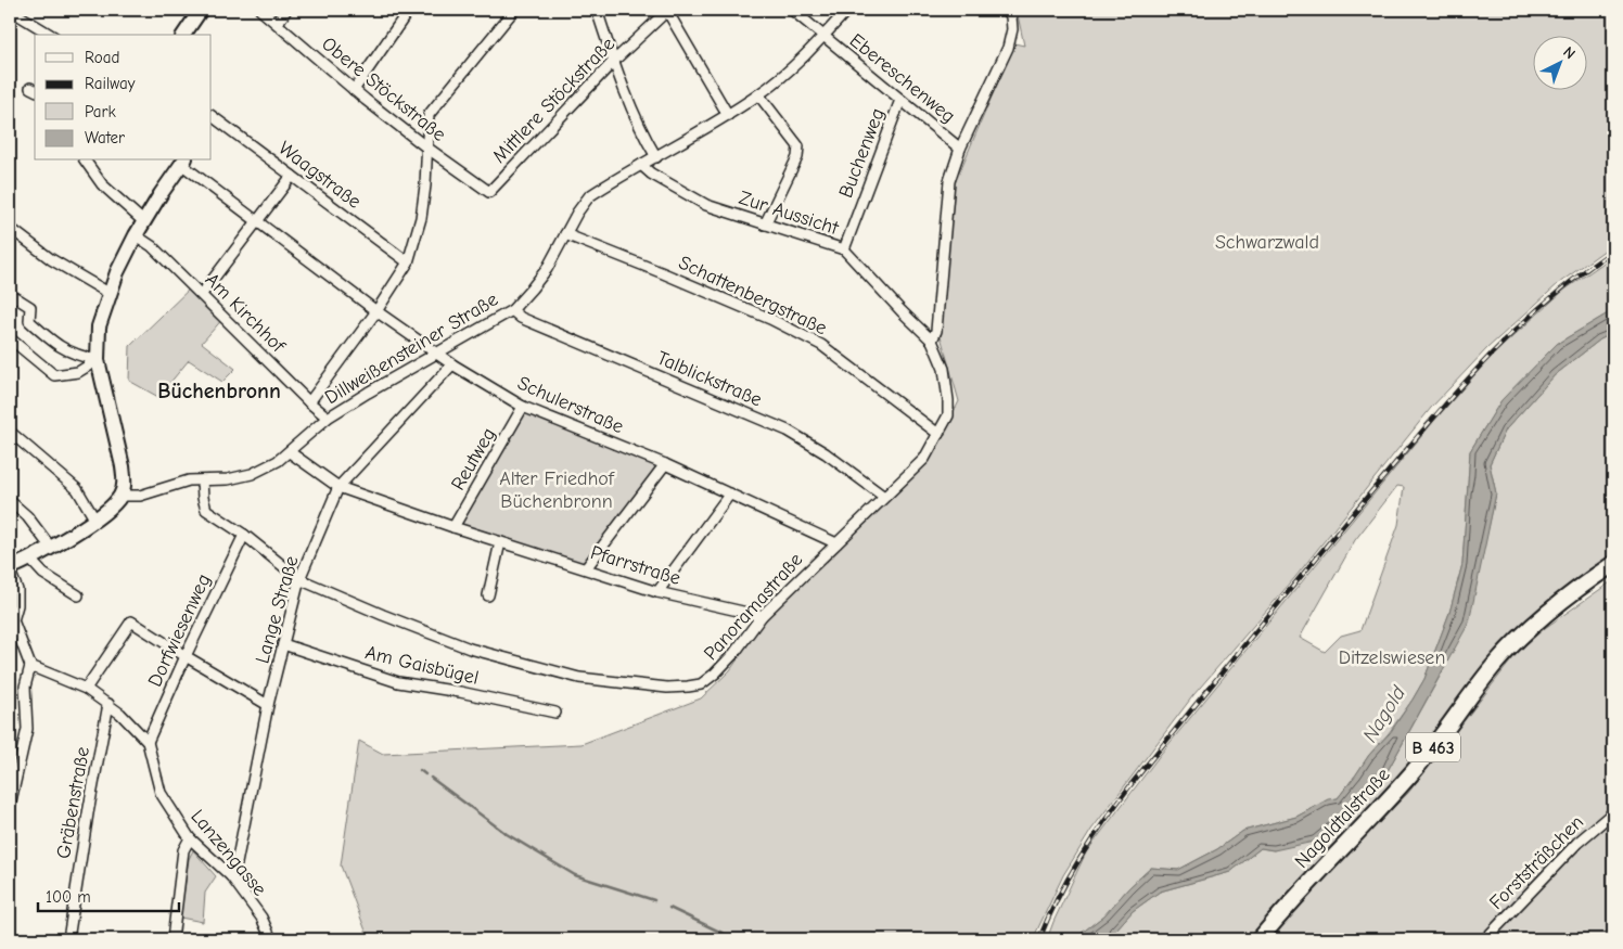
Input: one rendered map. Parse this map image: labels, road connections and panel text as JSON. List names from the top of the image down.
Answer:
{
  "streets": {
    "main road": ["B 463", "Nagoldtalstraße"],
    "street": [
      "Ebereschenweg",
      "Obere Stöckstraße",
      "Mittlere Stöckstraße",
      "Buchenweg",
      "Waagstraße",
      "Zur Aussicht",
      "Schattenbergstraße",
      "Am Kirchhof",
      "Dillweißensteiner Straße",
      "Talblickstraße",
      "Schulerstraße",
      "Reutweg",
      "Pfarrstraße",
      "Panoramastraße",
      "Lange Straße",
      "Dorfwiesenweg",
      "Am Gaisbügel",
      "Gräbenstraße",
      "Lanzengasse",
      "Forststräßchen"
    ]
  },
  "crossings": [
    ["Ebereschenweg", "Buchenweg"],
    ["Ebereschenweg", "Dillweißensteiner Straße"],
    ["Obere Stöckstraße", "Mittlere Stöckstraße"],
    ["Buchenweg", "Zur Aussicht"],
    ["Zur Aussicht", "Dillweißensteiner Straße"],
    ["Zur Aussicht", "Panoramastraße"],
    ["Schattenbergstraße", "Dillweißensteiner Straße"],
    ["Schattenbergstraße", "Panoramastraße"],
    ["Am Kirchhof", "Dillweißensteiner Straße"],
    ["Dillweißensteiner Straße", "Talblickstraße"],
    ["Dillweißensteiner Straße", "Schulerstraße"],
    ["Dillweißensteiner Straße", "Pfarrstraße"],
    ["Dillweißensteiner Straße", "Panoramastraße"],
    ["Talblickstraße", "Panoramastraße"],
    ["Schulerstraße", "Reutweg"],
    ["Schulerstraße", "Panoramastraße"],
    ["Schulerstraße", "Lange Straße"],
    ["Reutweg", "Pfarrstraße"],
    ["Pfarrstraße", "Panoramastraße"],
    ["Pfarrstraße", "Lange Straße"],
    ["Panoramastraße", "Lange Straße"],
    ["Panoramastraße", "Dorfwiesenweg"],
    ["Lange Straße", "Am Gaisbügel"],
    ["Lange Straße", "Lanzengasse"],
    ["Dorfwiesenweg", "Lanzengasse"],
    ["Gräbenstraße", "Lanzengasse"]
  ],
  "districts": ["Büchenbronn"],
  "water": ["Nagold"],
  "parks": ["Schwarzwald", "Alter Friedhof Büchenbronn", "Ditzelswiesen"],
  "legend": [
    "Road",
    "Railway",
    "Park",
    "Water"
  ],
  "scale_bar": "100 m",
  "north": "top right"
}
